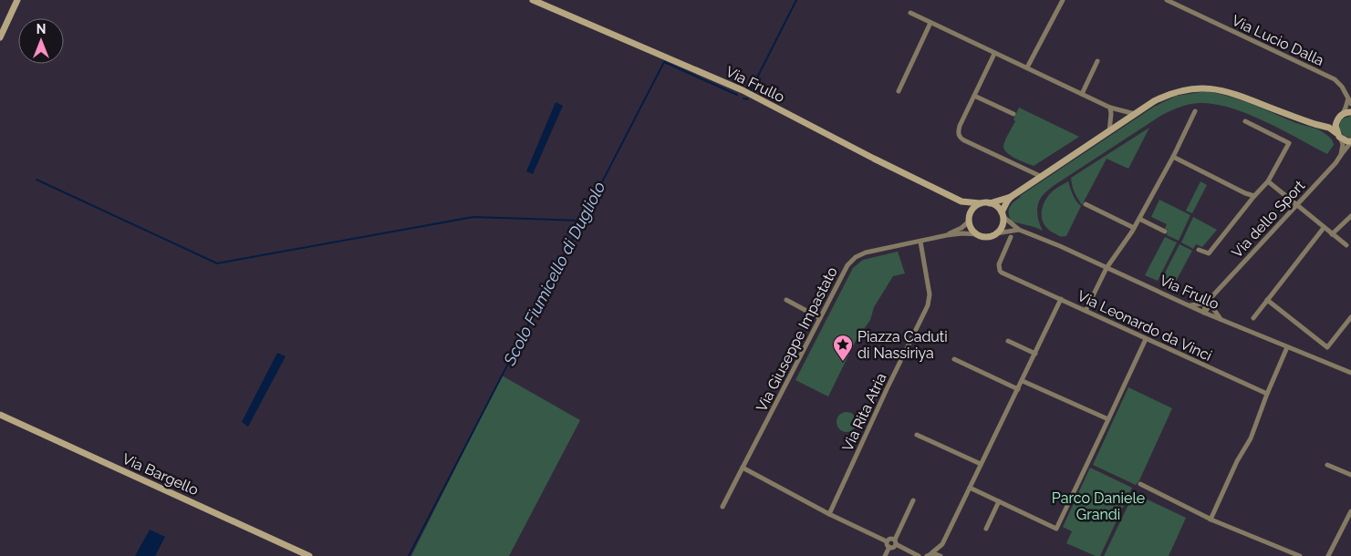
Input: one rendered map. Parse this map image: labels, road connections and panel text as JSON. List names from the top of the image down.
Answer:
{
  "streets": {
    "street": [
      "Via Lucio Dalla",
      "Via Frullo",
      "Via dello Sport",
      "Via Leonardo da Vinci",
      "Via Giuseppe Impastato",
      "Via Rita Atria",
      "Via Bargello"
    ]
  },
  "crossings": [
    ["Via Frullo", "Via dello Sport"],
    ["Via Frullo", "Via Giuseppe Impastato"],
    ["Via Giuseppe Impastato", "Via Rita Atria"]
  ],
  "water": ["Scolo Fiumicello di Dugliolo"],
  "parks": ["Parco Daniele Grandi"],
  "places": {
    "place": ["Piazza Caduti di Nassiriya"]
  },
  "north": "top"
}
